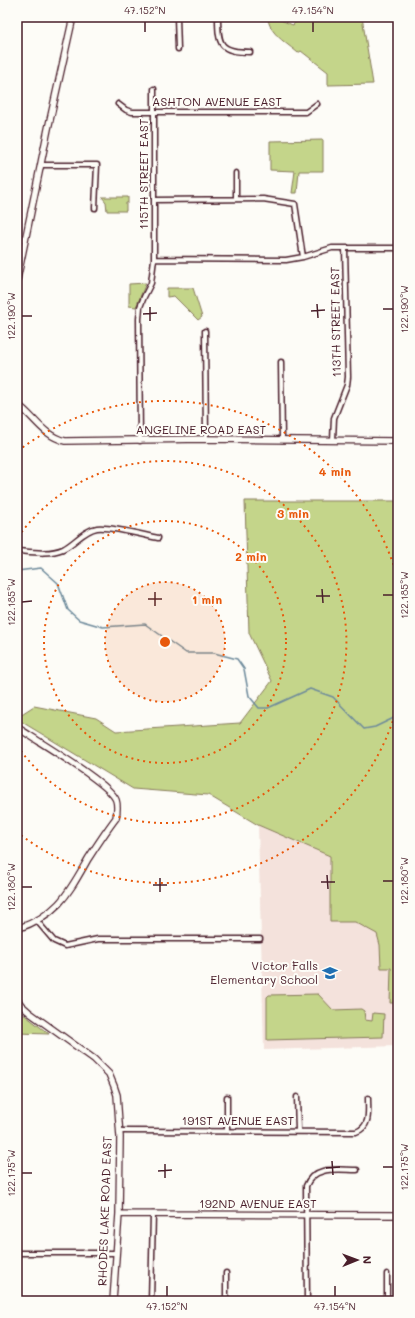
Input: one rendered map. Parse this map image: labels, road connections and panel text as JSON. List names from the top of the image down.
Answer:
{
  "streets": {
    "street": [
      "ASHTON AVENUE EAST",
      "115TH STREET EAST",
      "113TH STREET EAST",
      "ANGELINE ROAD EAST",
      "191ST AVENUE EAST",
      "192ND AVENUE EAST",
      "RHODES LAKE ROAD EAST"
    ]
  },
  "crossings": [
    ["ASHTON AVENUE EAST", "115TH STREET EAST"],
    ["115TH STREET EAST", "ANGELINE ROAD EAST"],
    ["113TH STREET EAST", "ANGELINE ROAD EAST"],
    ["191ST AVENUE EAST", "RHODES LAKE ROAD EAST"],
    ["192ND AVENUE EAST", "RHODES LAKE ROAD EAST"]
  ],
  "places": {
    "school or university": ["Victor Falls Elementary School"]
  },
  "north": "right",
  "coordinates": [
    "47.152°N",
    "47.154°N",
    "122.190°W",
    "122.185°W",
    "122.180°W",
    "122.175°W"
  ],
  "rings": [
    "4 min",
    "3 min",
    "2 min",
    "1 min"
  ]
}
